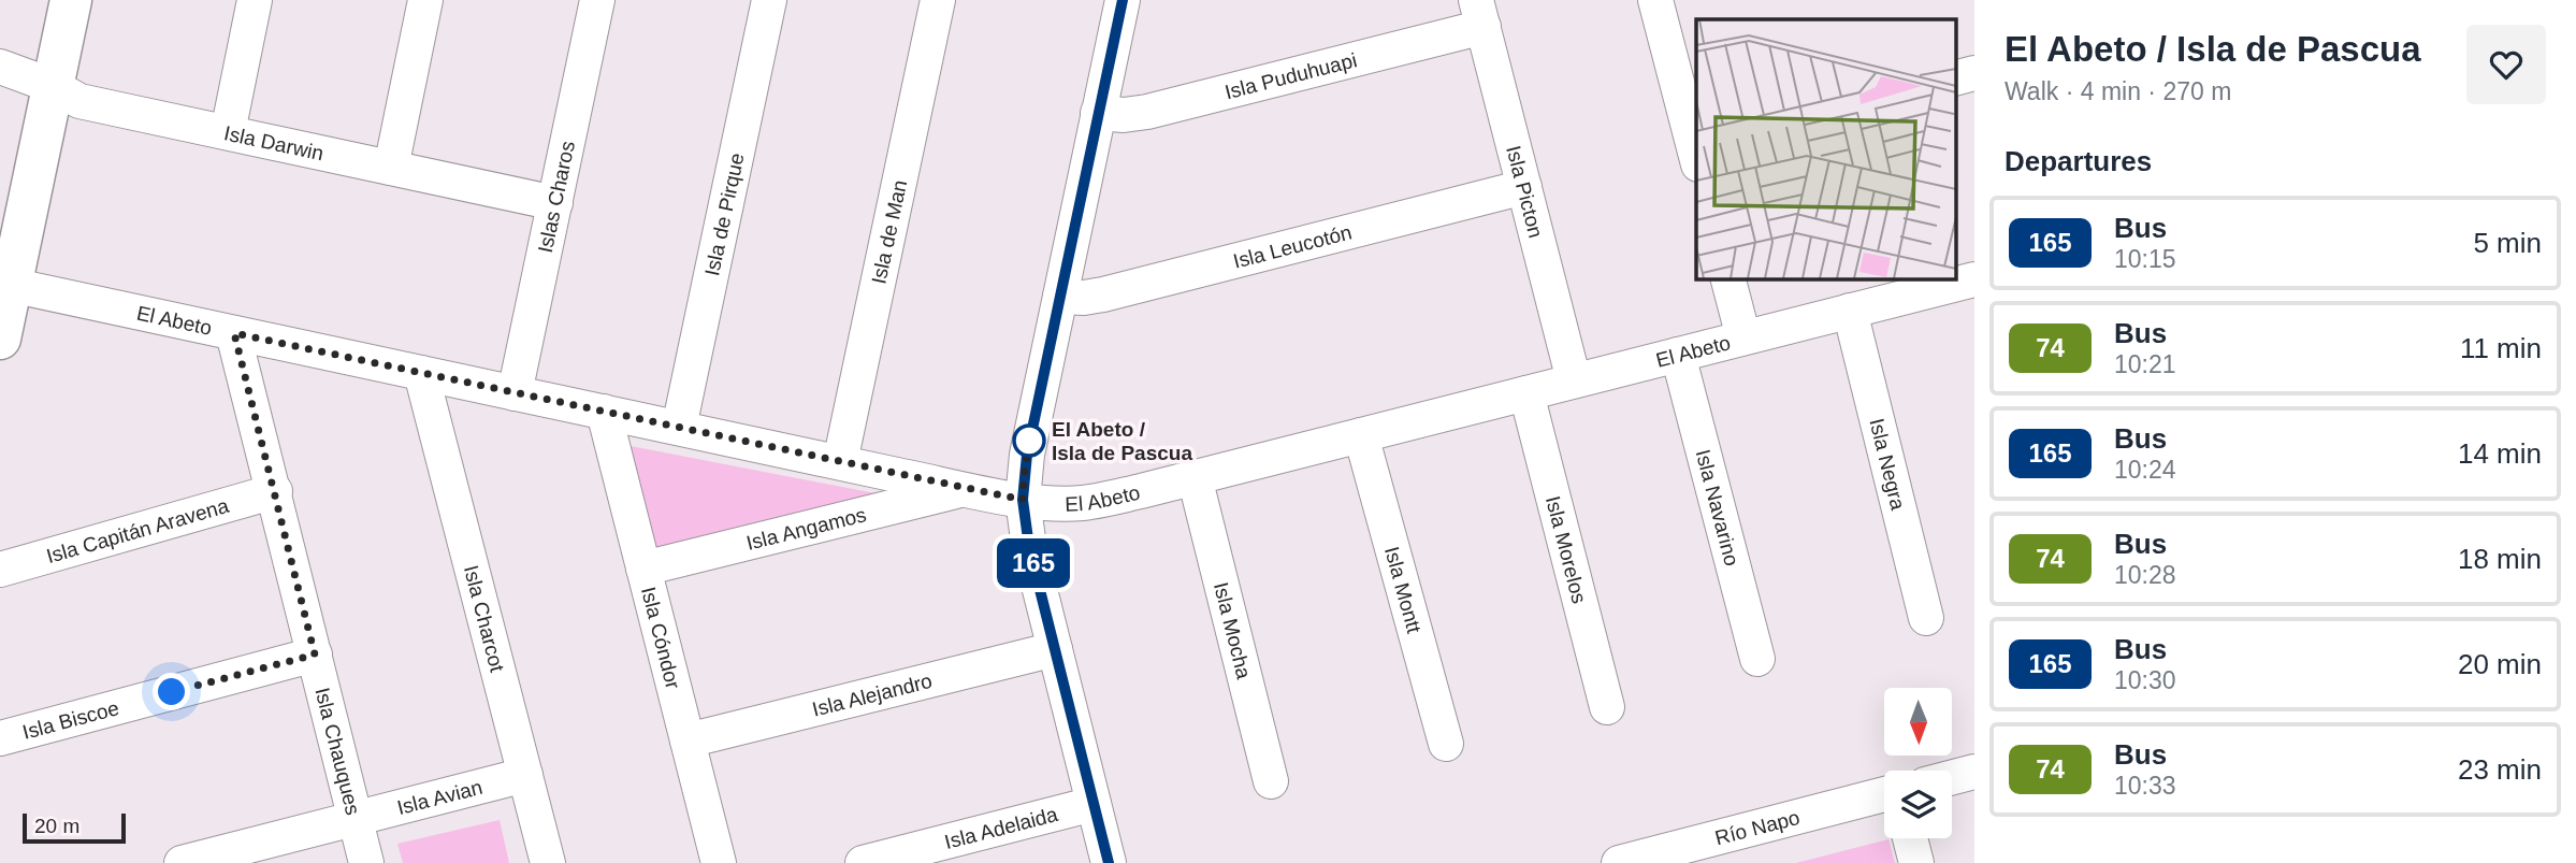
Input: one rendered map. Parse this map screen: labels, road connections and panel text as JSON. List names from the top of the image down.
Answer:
{
  "streets": {
    "street": [
      "Isla Puduhuapi",
      "Isla Darwin",
      "Isla Picton",
      "Islas Charos",
      "Isla de Pirque",
      "Isla de Man",
      "Isla Leucotón",
      "El Abeto",
      "Isla Negra",
      "Isla Navarino",
      "Isla Angamos",
      "Isla Capitán Aravena",
      "Isla Morelos",
      "Isla Montt",
      "Isla Charcot",
      "Isla Mocha",
      "Isla Cóndor",
      "Isla Alejandro",
      "Isla Biscoe",
      "Isla Chauques",
      "Isla Avian",
      "Isla Adelaida",
      "Río Napo"
    ]
  },
  "crossings": [
    ["Isla Puduhuapi", "Isla Picton"],
    ["Isla Darwin", "Islas Charos"],
    ["Isla Picton", "Isla Leucotón"],
    ["Isla Picton", "El Abeto"],
    ["Islas Charos", "El Abeto"],
    ["Isla de Pirque", "El Abeto"],
    ["Isla de Man", "El Abeto"],
    ["El Abeto", "Isla Negra"],
    ["El Abeto", "Isla Navarino"],
    ["El Abeto", "Isla Angamos"],
    ["El Abeto", "Isla Morelos"],
    ["El Abeto", "Isla Montt"],
    ["El Abeto", "Isla Charcot"],
    ["El Abeto", "Isla Mocha"],
    ["El Abeto", "Isla Cóndor"],
    ["El Abeto", "Isla Chauques"],
    ["Isla Angamos", "Isla Cóndor"],
    ["Isla Capitán Aravena", "Isla Chauques"],
    ["Isla Charcot", "Isla Avian"],
    ["Isla Cóndor", "Isla Alejandro"],
    ["Isla Biscoe", "Isla Chauques"],
    ["Isla Chauques", "Isla Avian"]
  ],
  "places": ["El Abeto / Isla de Pascua"],
  "lines": ["bus line 165"],
  "scale_bar": "20 m",
  "north": "bottom",
  "page": {
    "on_map": "165",
    "heading": [
      ["El Abeto / Isla de Pascua", "Walk · 4 min · 270 m"],
      "Departures"
    ],
    "list": [
      {
        "mark": "165",
        "name": "Bus",
        "note": "10:15",
        "value": "5 min"
      },
      {
        "mark": "74",
        "name": "Bus",
        "note": "10:21",
        "value": "11 min"
      },
      {
        "mark": "165",
        "name": "Bus",
        "note": "10:24",
        "value": "14 min"
      },
      {
        "mark": "74",
        "name": "Bus",
        "note": "10:28",
        "value": "18 min"
      },
      {
        "mark": "165",
        "name": "Bus",
        "note": "10:30",
        "value": "20 min"
      },
      {
        "mark": "74",
        "name": "Bus",
        "note": "10:33",
        "value": "23 min"
      }
    ],
    "scale": "20 m"
  }
}
